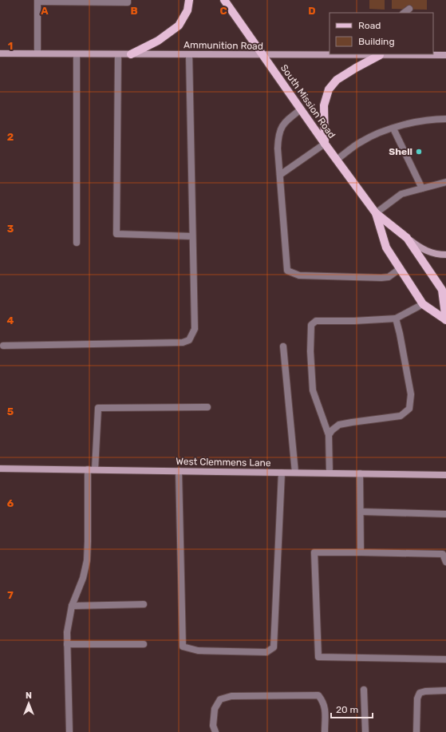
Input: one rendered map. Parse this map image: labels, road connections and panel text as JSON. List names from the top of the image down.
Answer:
{
  "streets": {
    "main road": ["Ammunition Road", "South Mission Road", "West Clemmens Lane"]
  },
  "crossings": [
    ["Ammunition Road", "South Mission Road"]
  ],
  "places": ["Shell"],
  "legend": ["Road", "Building"],
  "scale_bar": "20 m",
  "north": "top",
  "grid": {
    "columns": [
      "A",
      "B",
      "C",
      "D"
    ],
    "rows": [
      "1",
      "2",
      "3",
      "4",
      "5",
      "6",
      "7"
    ]
  }
}
